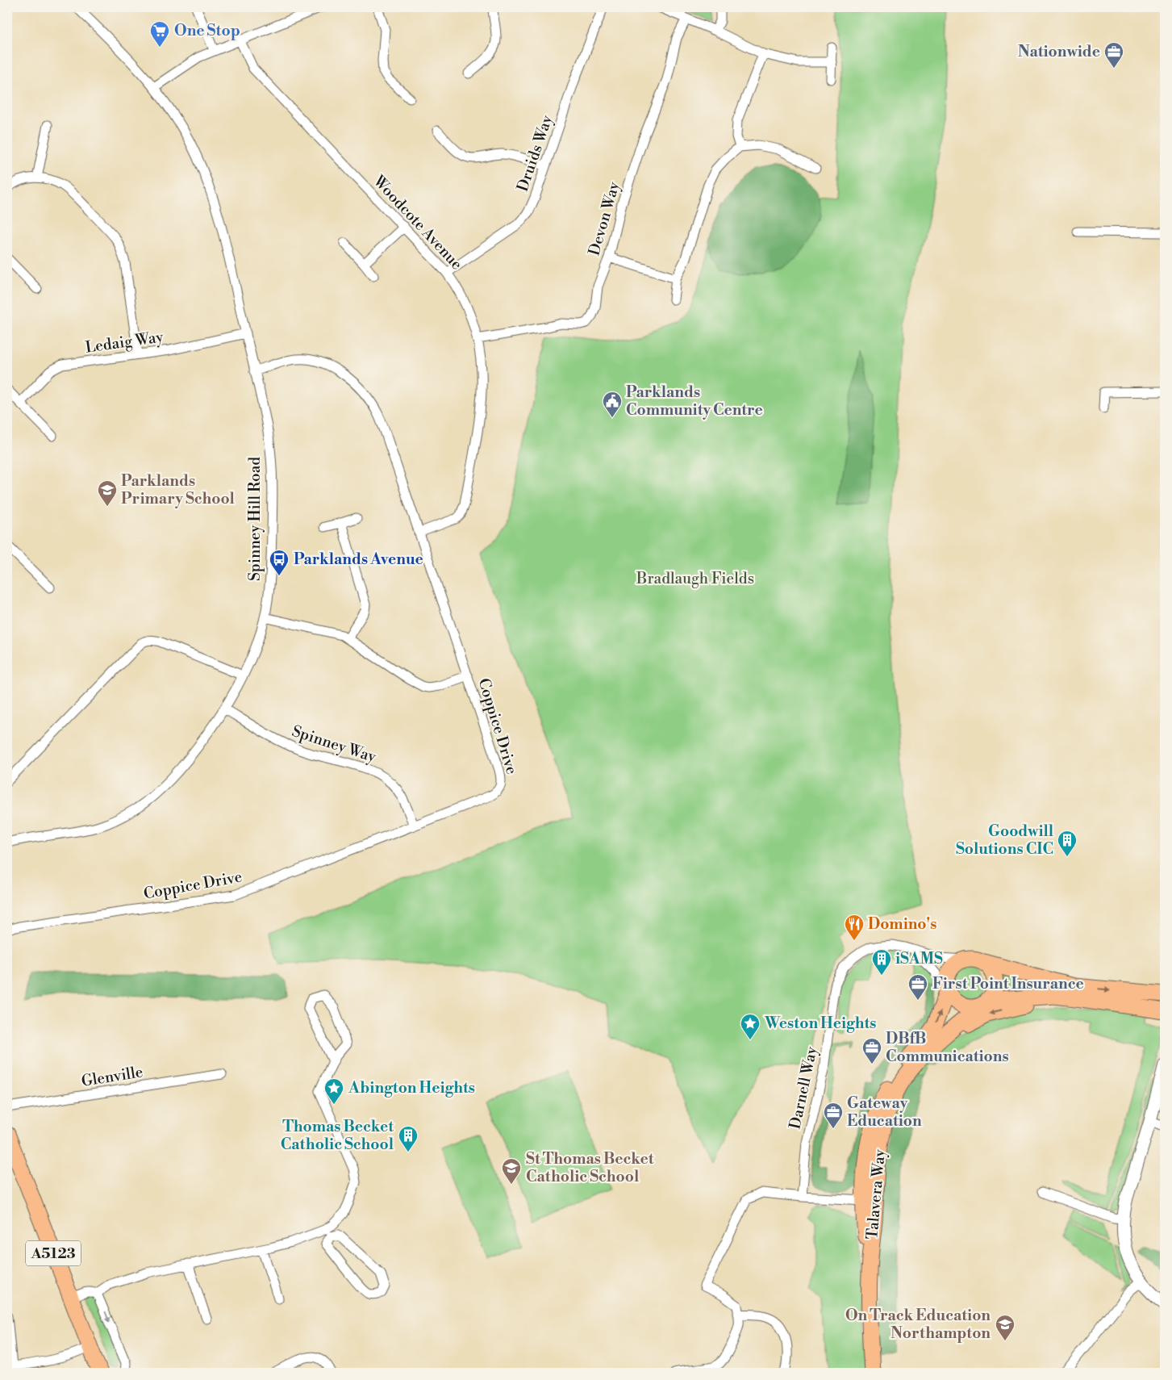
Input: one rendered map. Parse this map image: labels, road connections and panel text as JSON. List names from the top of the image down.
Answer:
{
  "streets": {
    "main road": ["Talavera Way", "A5123"],
    "street": [
      "Druids Way",
      "Devon Way",
      "Woodcote Avenue",
      "Ledaig Way",
      "Spinney Hill Road",
      "Coppice Drive",
      "Spinney Way",
      "Glenville",
      "Darnell Way"
    ]
  },
  "crossings": [
    ["Druids Way", "Woodcote Avenue"],
    ["Devon Way", "Woodcote Avenue"],
    ["Woodcote Avenue", "Coppice Drive"],
    ["Ledaig Way", "Spinney Hill Road"],
    ["Spinney Hill Road", "Coppice Drive"],
    ["Spinney Hill Road", "Spinney Way"],
    ["Coppice Drive", "Spinney Way"],
    ["Darnell Way", "Talavera Way"]
  ],
  "parks": ["Bradlaugh Fields"],
  "places": {
    "supermarket": ["One Stop"],
    "office": [
      "Nationwide",
      "First Point Insurance",
      "DBfB Communications",
      "Gateway Education"
    ],
    "public building": ["Parklands Community Centre"],
    "school or university": ["Parklands Primary School", "St Thomas Becket Catholic School", "On Track Education Northampton"],
    "bus stop": ["Parklands Avenue"],
    "building": ["Goodwill Solutions CIC", "iSAMS", "Thomas Becket Catholic School"],
    "restaurant": ["Domino's"],
    "place": ["Weston Heights", "Abington Heights"]
  }
}
